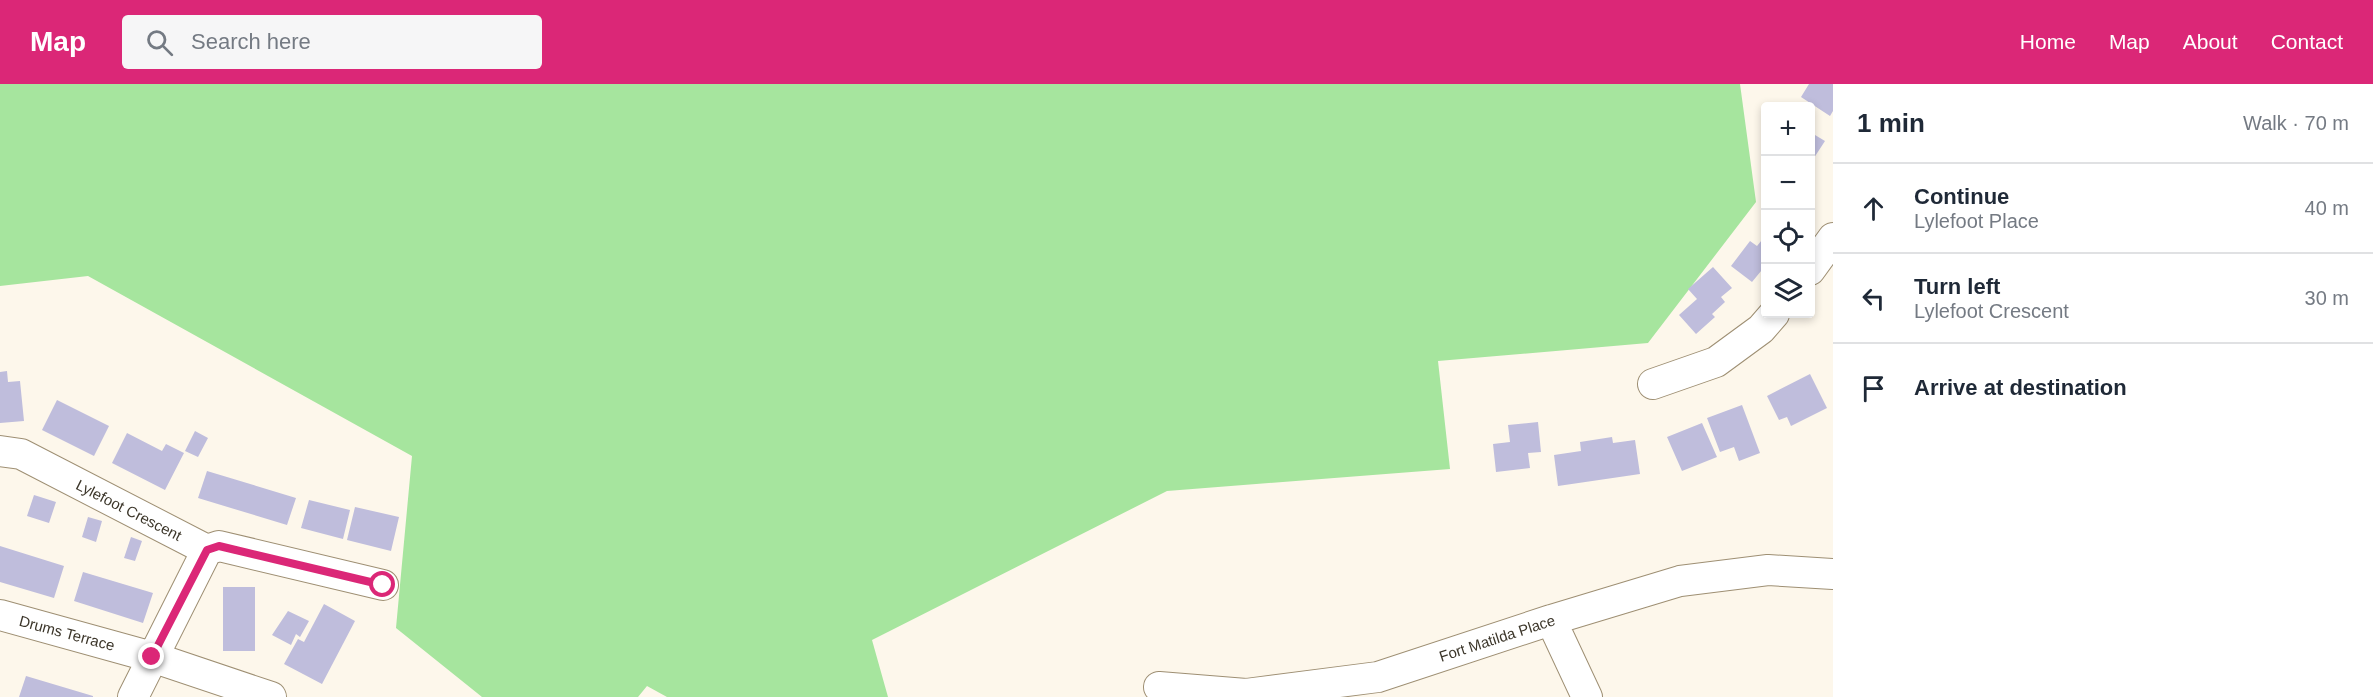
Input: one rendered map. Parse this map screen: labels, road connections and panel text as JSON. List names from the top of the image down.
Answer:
{
  "streets": {
    "street": ["Lylefoot Crescent", "Drums Terrace", "Fort Matilda Place"]
  },
  "page": {
    "header": "Map",
    "search": "Search here",
    "nav": [
      "Home",
      "Map",
      "About",
      "Contact"
    ],
    "heading": ["1 min", "Walk · 70 m"],
    "map_buttons": ["+", "−"],
    "list": [
      ["Continue", "Lylefoot Place", "40 m"],
      ["Turn left", "Lylefoot Crescent", "30 m"],
      "Arrive at destination"
    ]
  }
}
